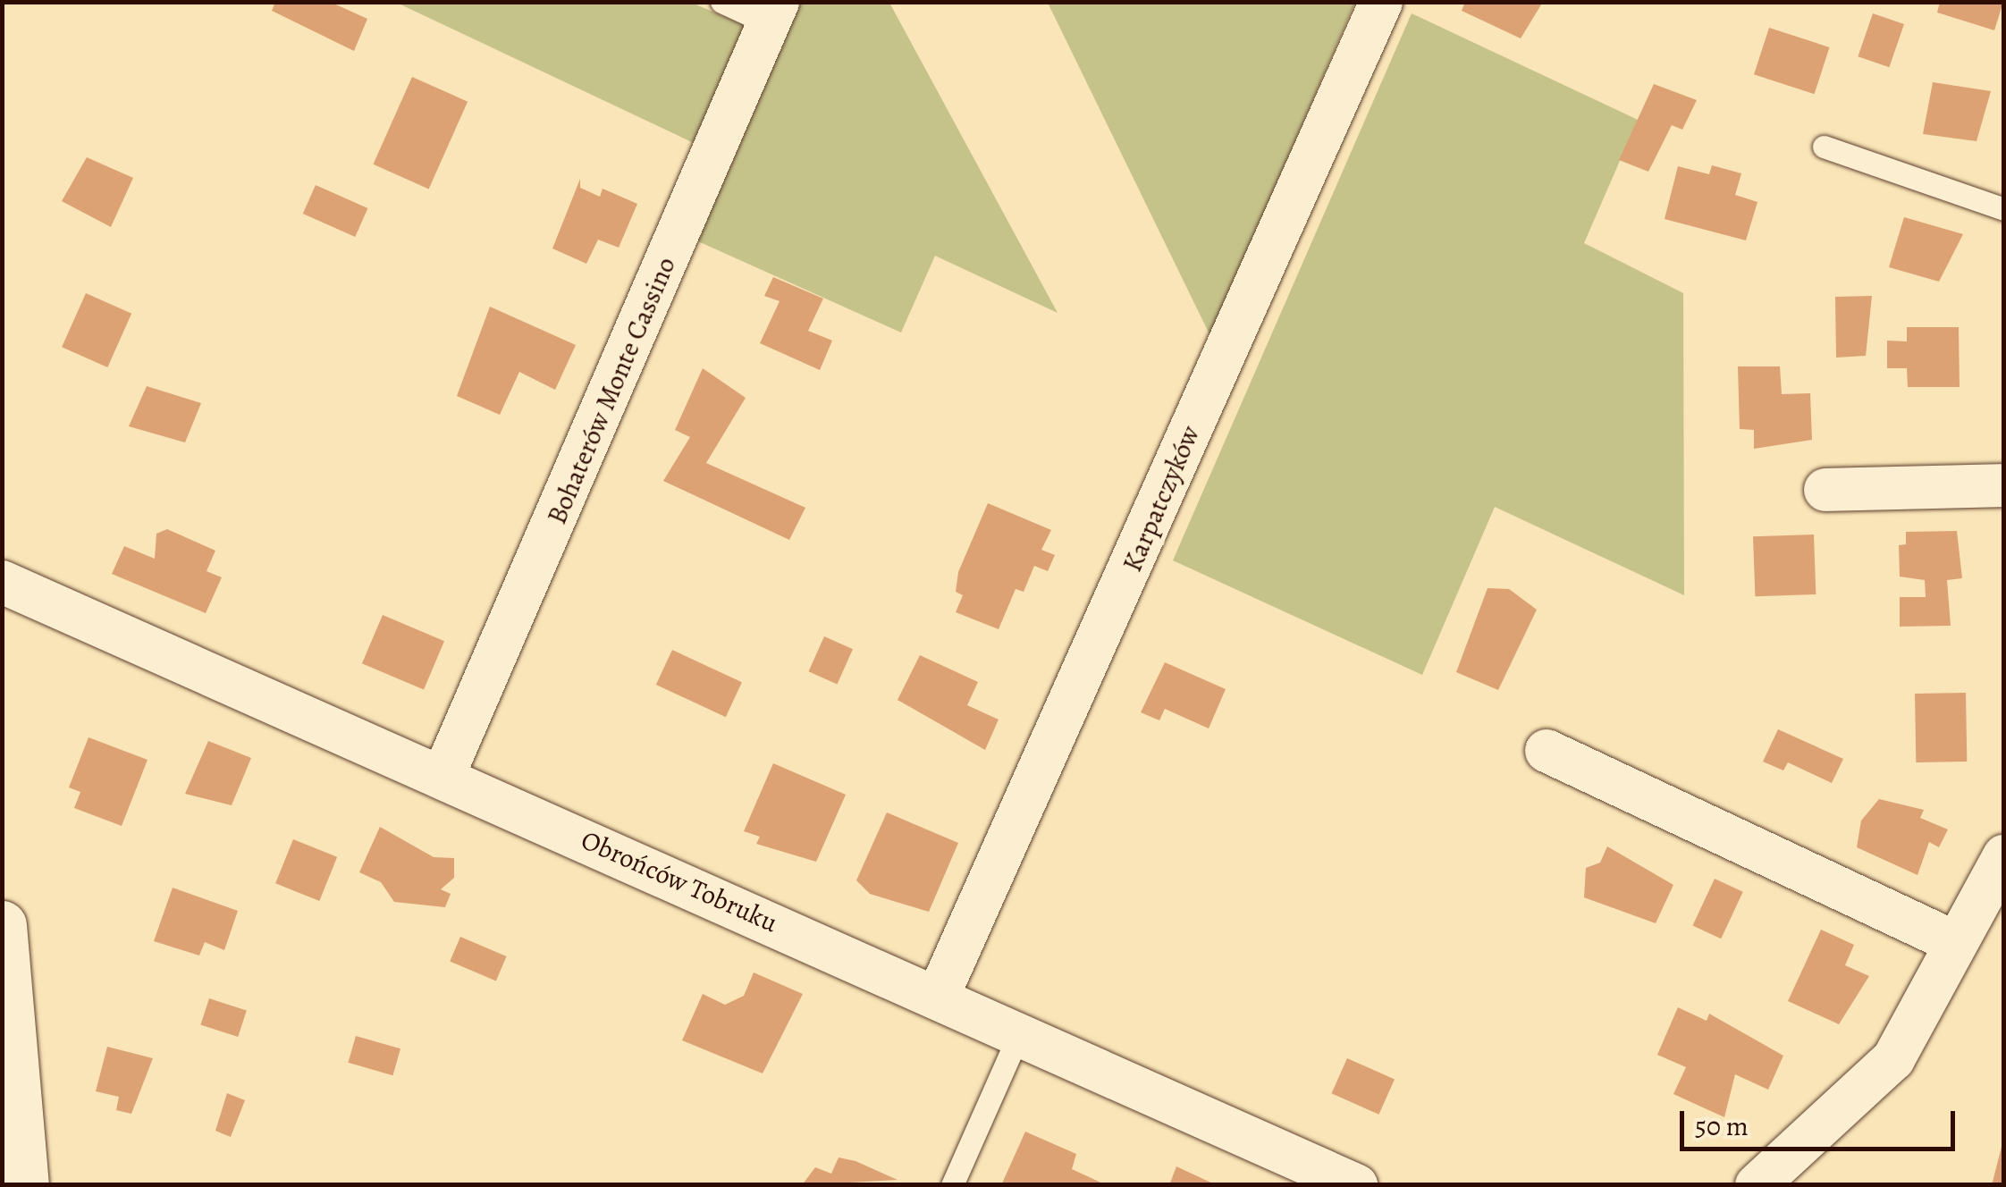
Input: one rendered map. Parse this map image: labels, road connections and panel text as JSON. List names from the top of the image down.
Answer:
{
  "streets": {
    "street": ["Bohaterów Monte Cassino", "Karpatczyków", "Obrońców Tobruku"]
  },
  "crossings": [
    ["Bohaterów Monte Cassino", "Obrońców Tobruku"],
    ["Karpatczyków", "Obrońców Tobruku"]
  ],
  "scale_bar": "50 m"
}
